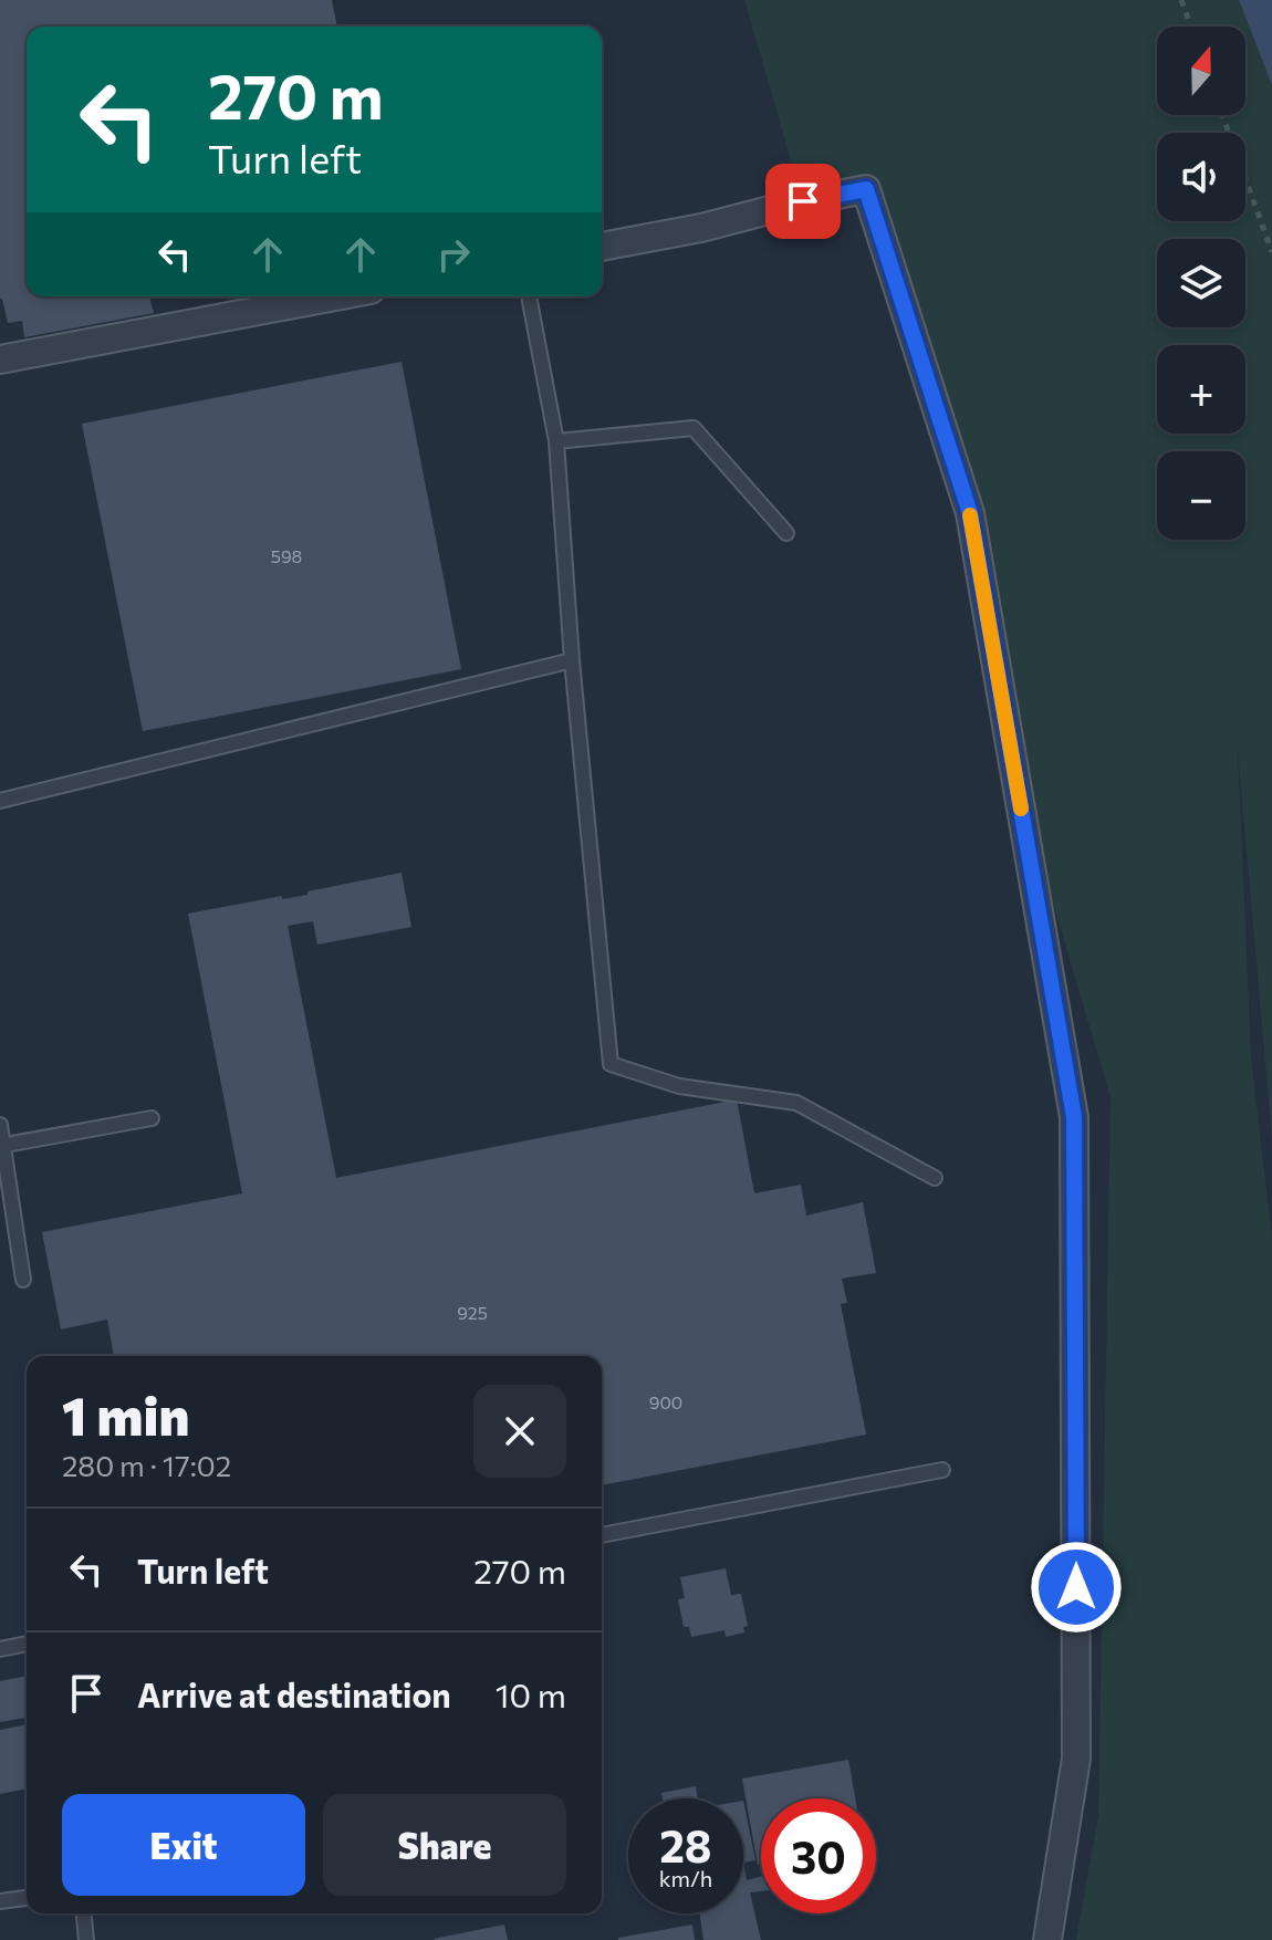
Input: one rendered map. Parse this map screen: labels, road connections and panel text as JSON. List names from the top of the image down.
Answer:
{
  "house_numbers": ["598", "925", "900"],
  "north": "top",
  "page": {
    "map_buttons": ["+", "−"],
    "turn": ["270 m", "Turn left"],
    "heading": ["1 min", "280 m · 17:02"],
    "list": [
      {
        "name": "Turn left",
        "value": "270 m"
      },
      {
        "name": "Arrive at destination",
        "value": "10 m"
      }
    ],
    "buttons": ["Exit", "Share"],
    "speed": "28 km/h",
    "limit": "30"
  }
}
